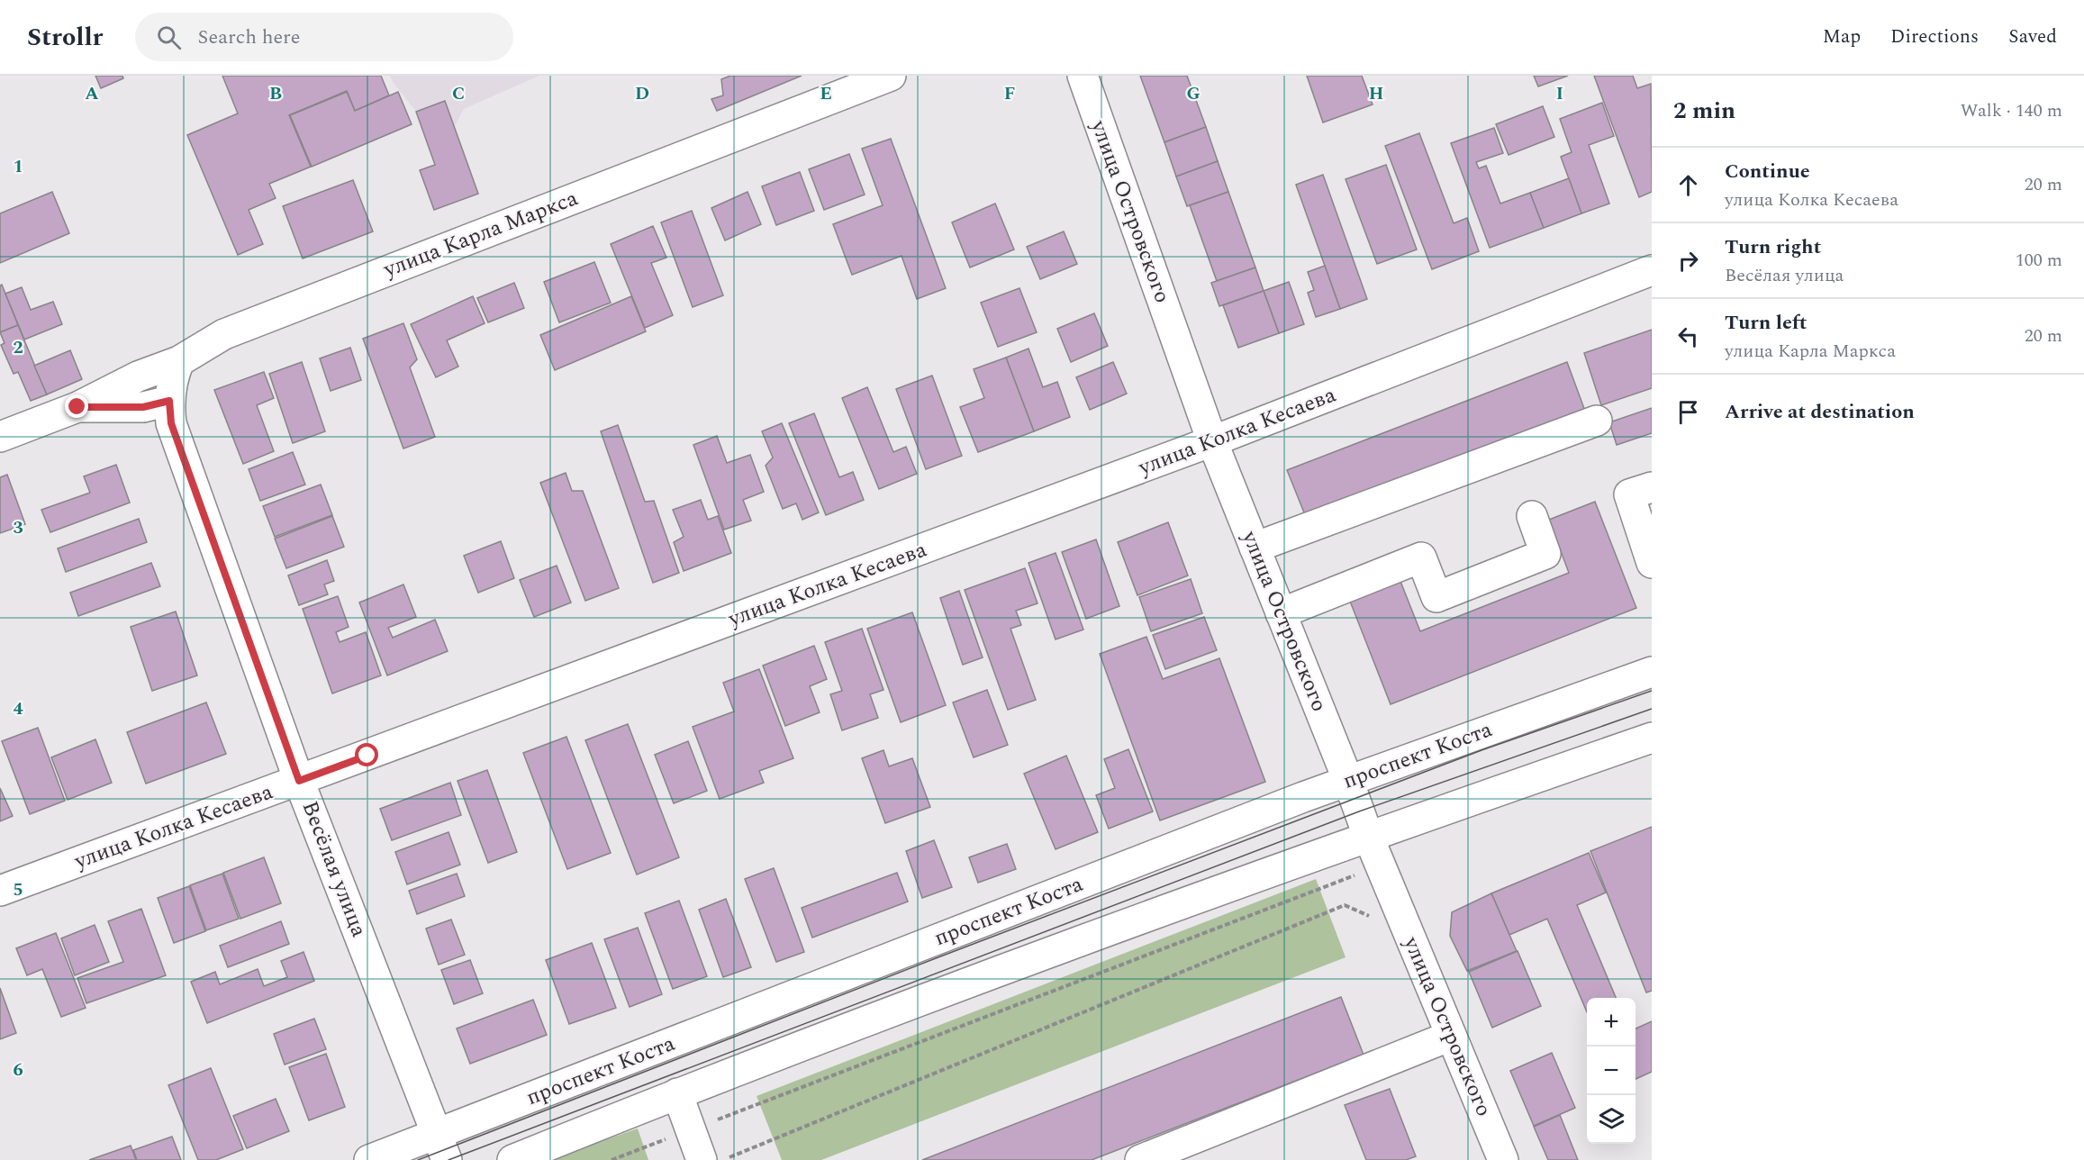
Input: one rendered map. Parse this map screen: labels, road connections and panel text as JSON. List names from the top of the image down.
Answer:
{
  "streets": {
    "street": [
      "улица Островского",
      "улица Карла Маркса",
      "улица Колка Кесаева",
      "проспект Коста",
      "Весёлая улица"
    ]
  },
  "crossings": [
    ["улица Островского", "улица Колка Кесаева"],
    ["улица Островского", "проспект Коста"],
    ["улица Карла Маркса", "Весёлая улица"],
    ["улица Колка Кесаева", "Весёлая улица"],
    ["проспект Коста", "Весёлая улица"]
  ],
  "page": {
    "header": "Strollr",
    "search": "Search here",
    "nav": ["Map", "Directions", "Saved"],
    "heading": ["2 min", "Walk · 140 m"],
    "list": [
      ["Continue", "улица Колка Кесаева", "20 m"],
      ["Turn right", "Весёлая улица", "100 m"],
      ["Turn left", "улица Карла Маркса", "20 m"],
      "Arrive at destination"
    ],
    "map_buttons": ["+", "−"]
  },
  "grid": {
    "columns": [
      "A",
      "B",
      "C",
      "D",
      "E",
      "F",
      "G",
      "H",
      "I"
    ],
    "rows": [
      "1",
      "2",
      "3",
      "4",
      "5",
      "6"
    ]
  }
}
